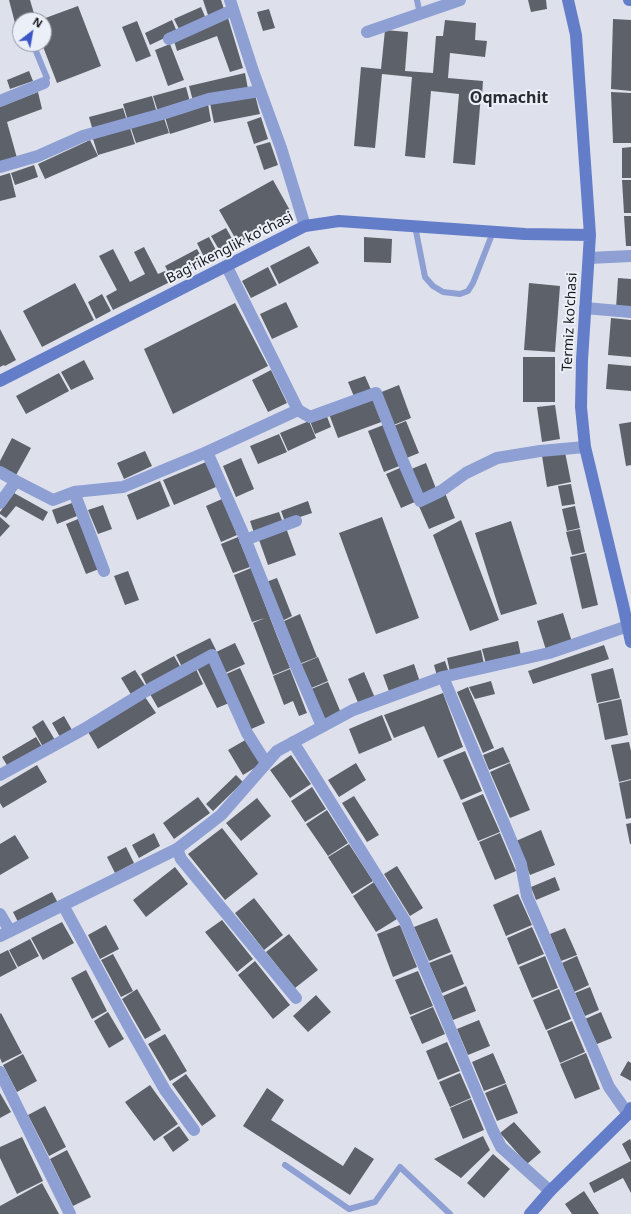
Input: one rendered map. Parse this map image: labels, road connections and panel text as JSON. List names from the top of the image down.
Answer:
{
  "streets": {
    "main road": ["Bag'rikenglik ko'chasi", "Termiz ko'chasi"]
  },
  "crossings": [
    ["Bag'rikenglik ko'chasi", "Termiz ko'chasi"]
  ],
  "districts": ["Oqmachit"],
  "north": "top right"
}
